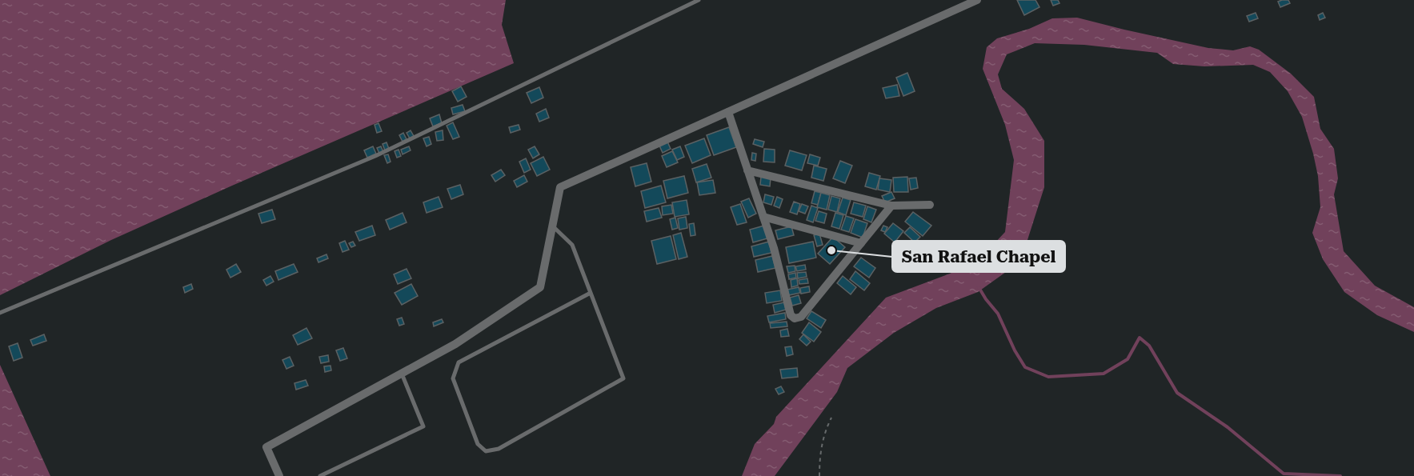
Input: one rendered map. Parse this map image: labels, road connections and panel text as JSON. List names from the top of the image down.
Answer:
{
  "places": ["San Rafael Chapel"]
}
